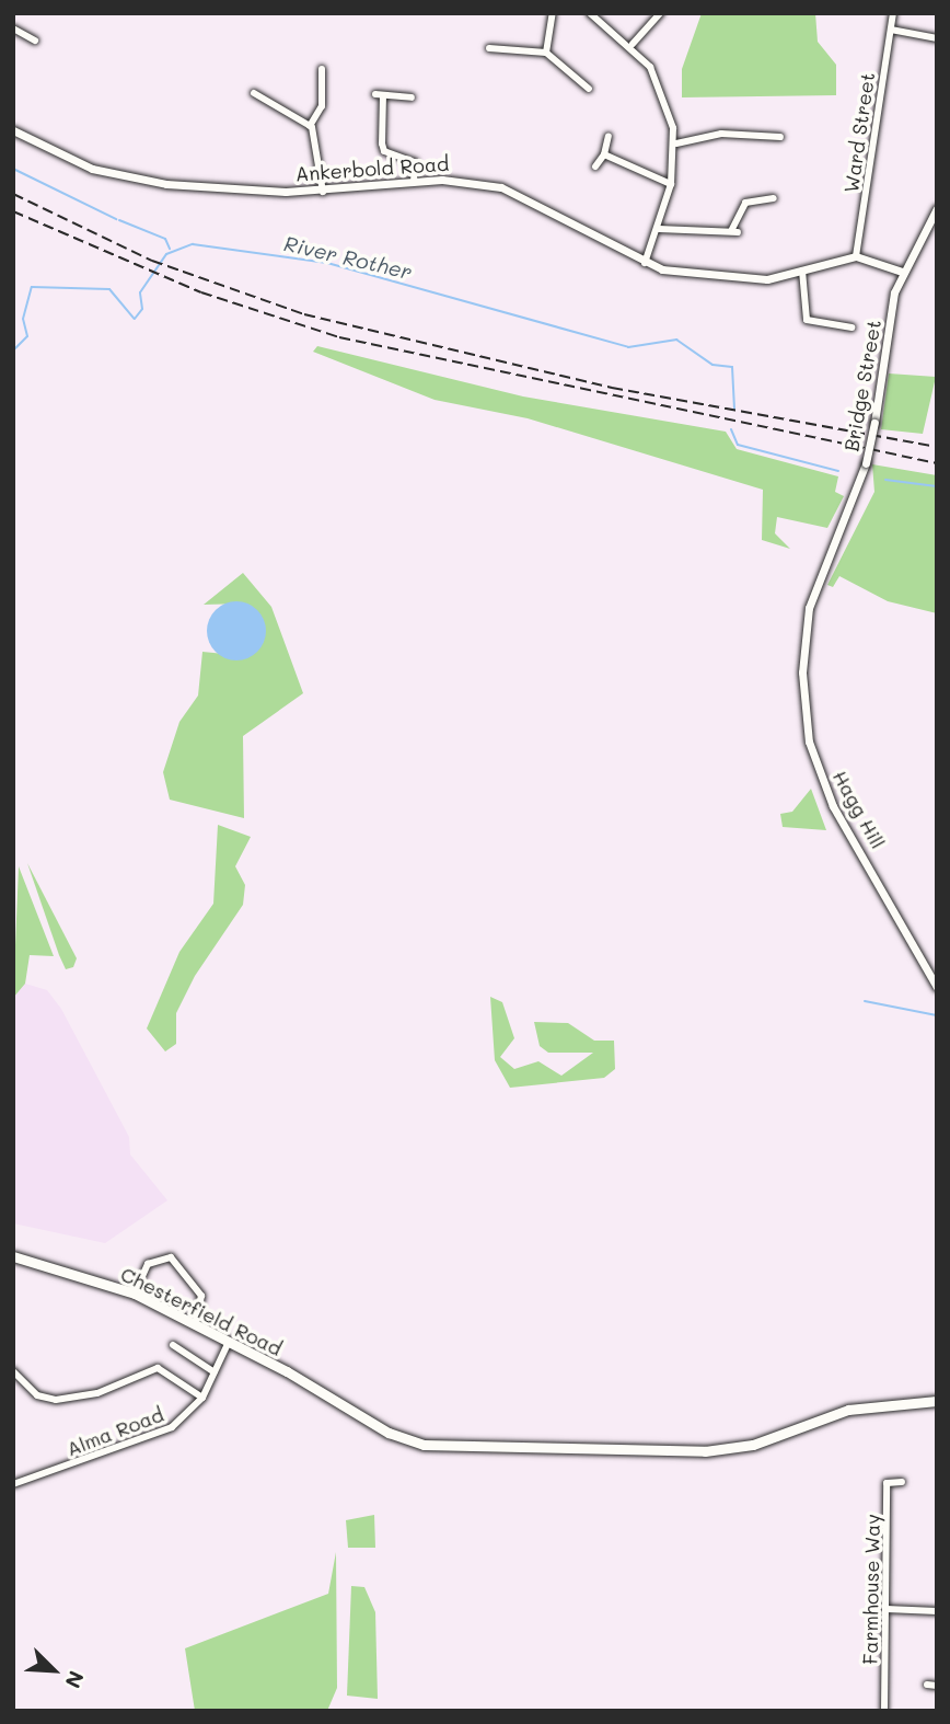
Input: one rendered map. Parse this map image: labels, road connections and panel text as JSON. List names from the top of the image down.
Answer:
{
  "streets": {
    "main road": ["Chesterfield Road"],
    "street": [
      "Ward Street",
      "Ankerbold Road",
      "Bridge Street",
      "Hagg Hill",
      "Alma Road",
      "Farmhouse Way"
    ]
  },
  "crossings": [
    ["Ward Street", "Ankerbold Road"],
    ["Bridge Street", "Hagg Hill"],
    ["Chesterfield Road", "Alma Road"]
  ],
  "water": ["River Rother"],
  "north": "bottom right"
}
